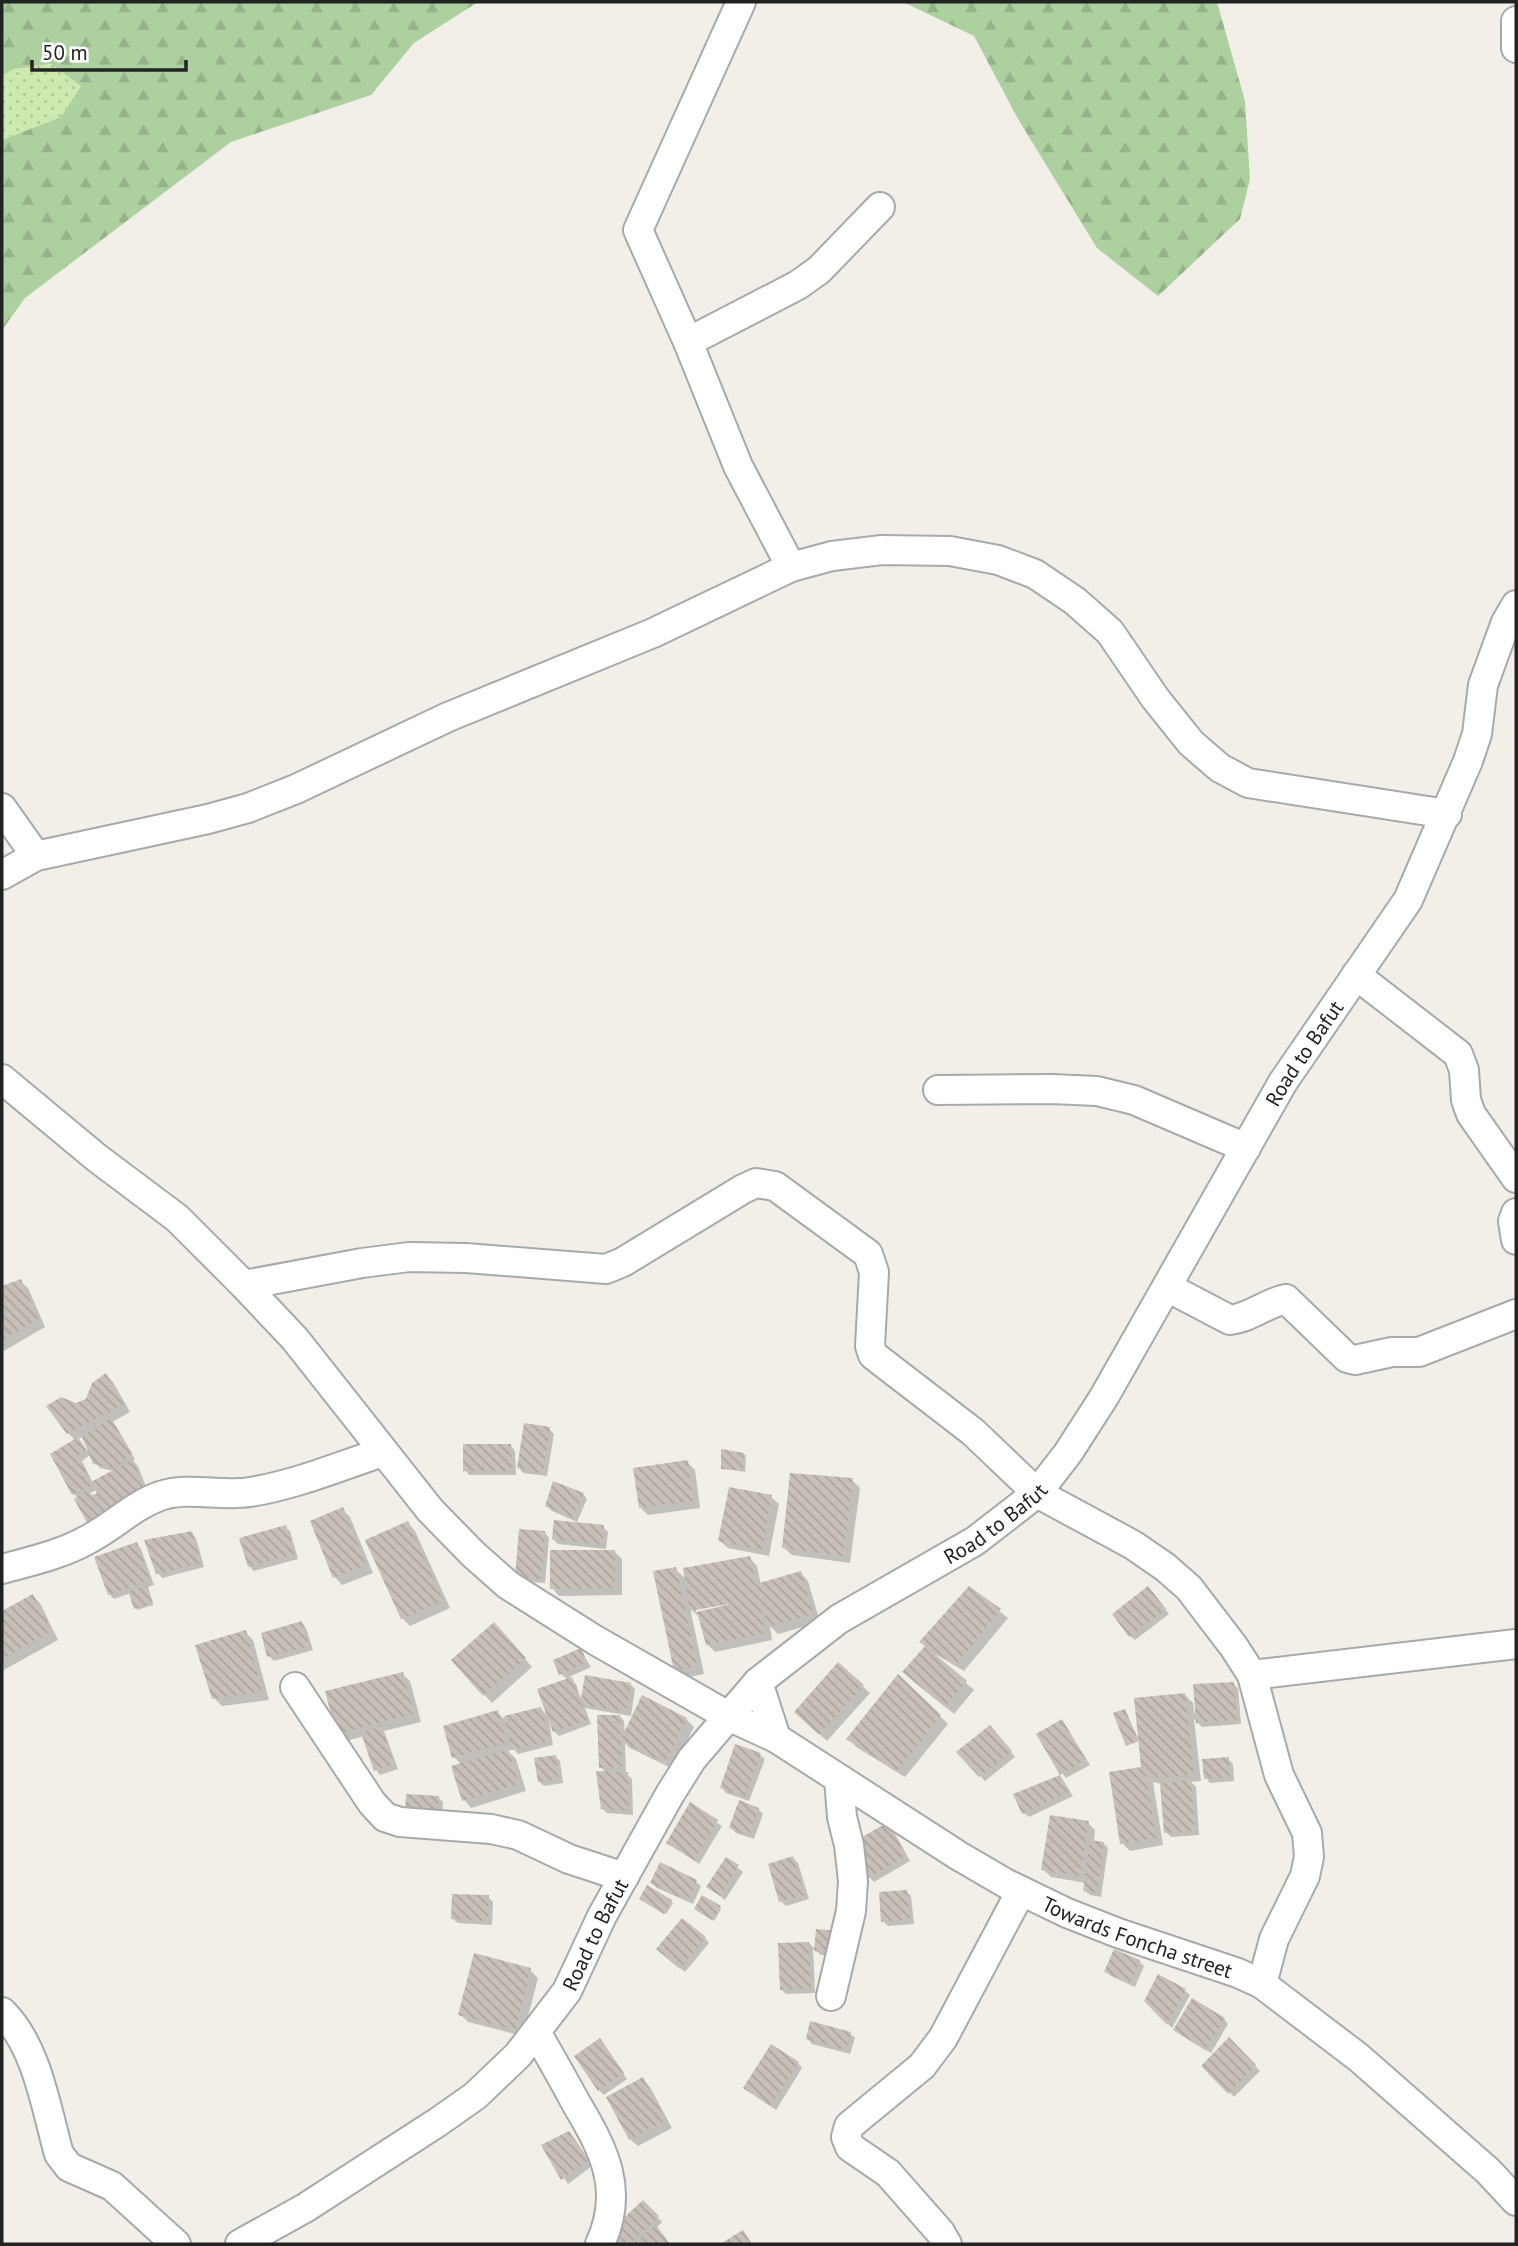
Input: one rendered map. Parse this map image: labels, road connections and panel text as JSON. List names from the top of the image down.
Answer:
{
  "streets": {
    "street": ["Road to Bafut", "Towards Foncha street"]
  },
  "crossings": [
    ["Road to Bafut", "Towards Foncha street"]
  ],
  "scale_bar": "50 m"
}
